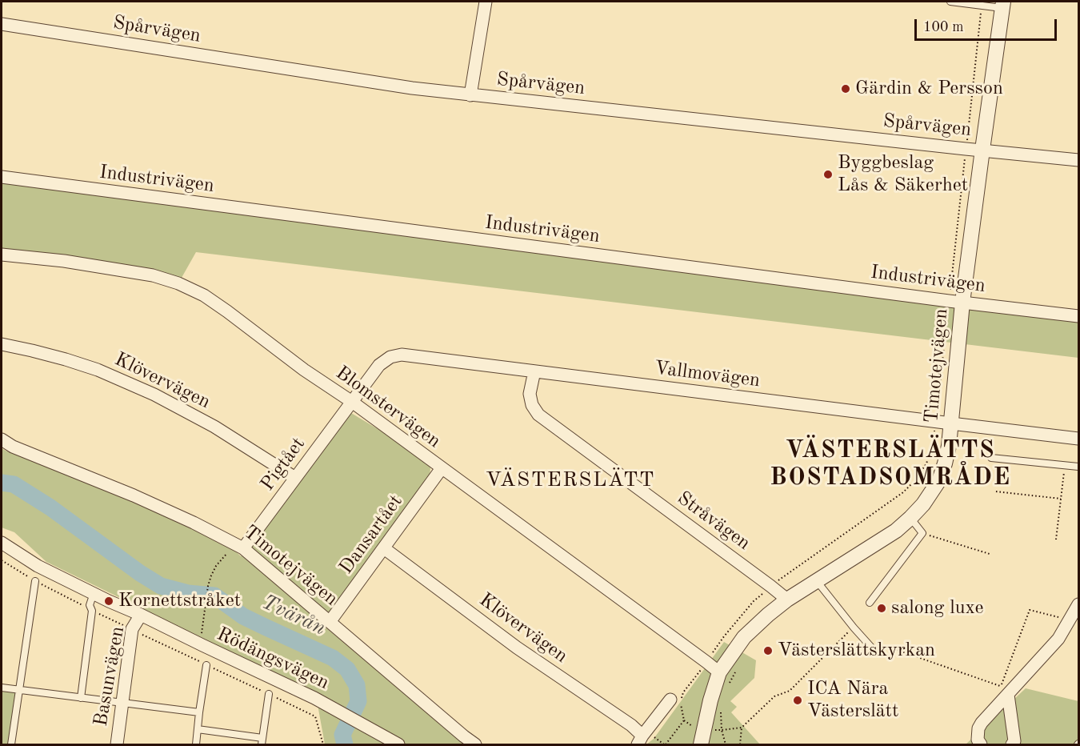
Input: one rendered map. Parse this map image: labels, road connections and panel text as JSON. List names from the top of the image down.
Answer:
{
  "streets": {
    "street": [
      "Spårvägen",
      "Industrivägen",
      "Timotejvägen",
      "Vallmovägen",
      "Klövervägen",
      "Blomstervägen",
      "Pigtået",
      "Stråvägen",
      "Dansartået",
      "Rödängsvägen",
      "Basunvägen"
    ]
  },
  "crossings": [
    ["Spårvägen", "Timotejvägen"],
    ["Industrivägen", "Timotejvägen"],
    ["Timotejvägen", "Vallmovägen"],
    ["Timotejvägen", "Blomstervägen"],
    ["Timotejvägen", "Pigtået"],
    ["Timotejvägen", "Stråvägen"],
    ["Timotejvägen", "Dansartået"],
    ["Vallmovägen", "Blomstervägen"],
    ["Vallmovägen", "Pigtået"],
    ["Vallmovägen", "Stråvägen"],
    ["Klövervägen", "Pigtået"],
    ["Klövervägen", "Dansartået"],
    ["Blomstervägen", "Pigtået"],
    ["Blomstervägen", "Dansartået"],
    ["Rödängsvägen", "Basunvägen"]
  ],
  "districts": ["VÄSTERSLÄTTS BOSTADSOMRÅDE", "VÄSTERSLÄTT"],
  "water": ["Tvärån"],
  "places": [
    "Gärdin & Persson",
    "Byggbeslag Lås & Säkerhet",
    "Kornettstråket",
    "salong luxe",
    "Västerslättskyrkan",
    "ICA Nära Västerslätt"
  ],
  "scale_bar": "100 m"
}
